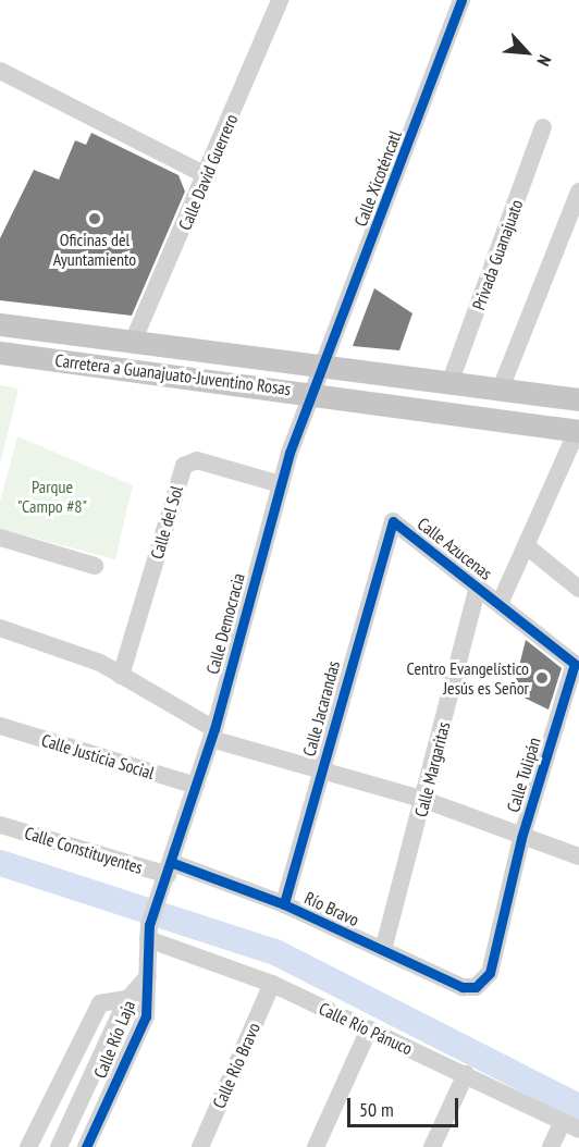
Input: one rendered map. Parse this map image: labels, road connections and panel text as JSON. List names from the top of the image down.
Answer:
{
  "streets": {
    "main road": ["Carretera a Guanajuato-Juventino Rosas"],
    "street": [
      "Calle David Guerrero",
      "Calle Xicoténcatl",
      "Privada Guanajuato",
      "Calle del Sol",
      "Calle Azucenas",
      "Calle Democracia",
      "Calle Jacarandas",
      "Calle Justicia Social",
      "Calle Margaritas",
      "Calle Tulipán",
      "Calle Constituyentes",
      "Río Bravo",
      "Calle Río Pánuco",
      "Calle Río Laja",
      "Calle Río Bravo"
    ]
  },
  "crossings": [
    ["Calle David Guerrero", "Carretera a Guanajuato-Juventino Rosas"],
    ["Calle Xicoténcatl", "Carretera a Guanajuato-Juventino Rosas"],
    ["Calle Xicoténcatl", "Calle Democracia"],
    ["Privada Guanajuato", "Carretera a Guanajuato-Juventino Rosas"],
    ["Carretera a Guanajuato-Juventino Rosas", "Calle Azucenas"],
    ["Carretera a Guanajuato-Juventino Rosas", "Calle Democracia"],
    ["Calle del Sol", "Calle Democracia"],
    ["Calle Azucenas", "Calle Jacarandas"],
    ["Calle Azucenas", "Calle Margaritas"],
    ["Calle Azucenas", "Calle Tulipán"],
    ["Calle Democracia", "Calle Justicia Social"],
    ["Calle Democracia", "Calle Constituyentes"],
    ["Calle Democracia", "Río Bravo"],
    ["Calle Democracia", "Calle Río Pánuco"],
    ["Calle Democracia", "Calle Río Laja"],
    ["Calle Jacarandas", "Río Bravo"],
    ["Calle Margaritas", "Río Bravo"],
    ["Calle Tulipán", "Río Bravo"],
    ["Calle Constituyentes", "Río Bravo"],
    ["Calle Río Pánuco", "Calle Río Laja"],
    ["Calle Río Pánuco", "Calle Río Bravo"]
  ],
  "parks": ["Parque \"Campo #8\""],
  "places": ["Oficinas del Ayuntamiento", "Centro Evangelístico Jesús es Señor"],
  "scale_bar": "50 m",
  "north": "bottom right"
}
